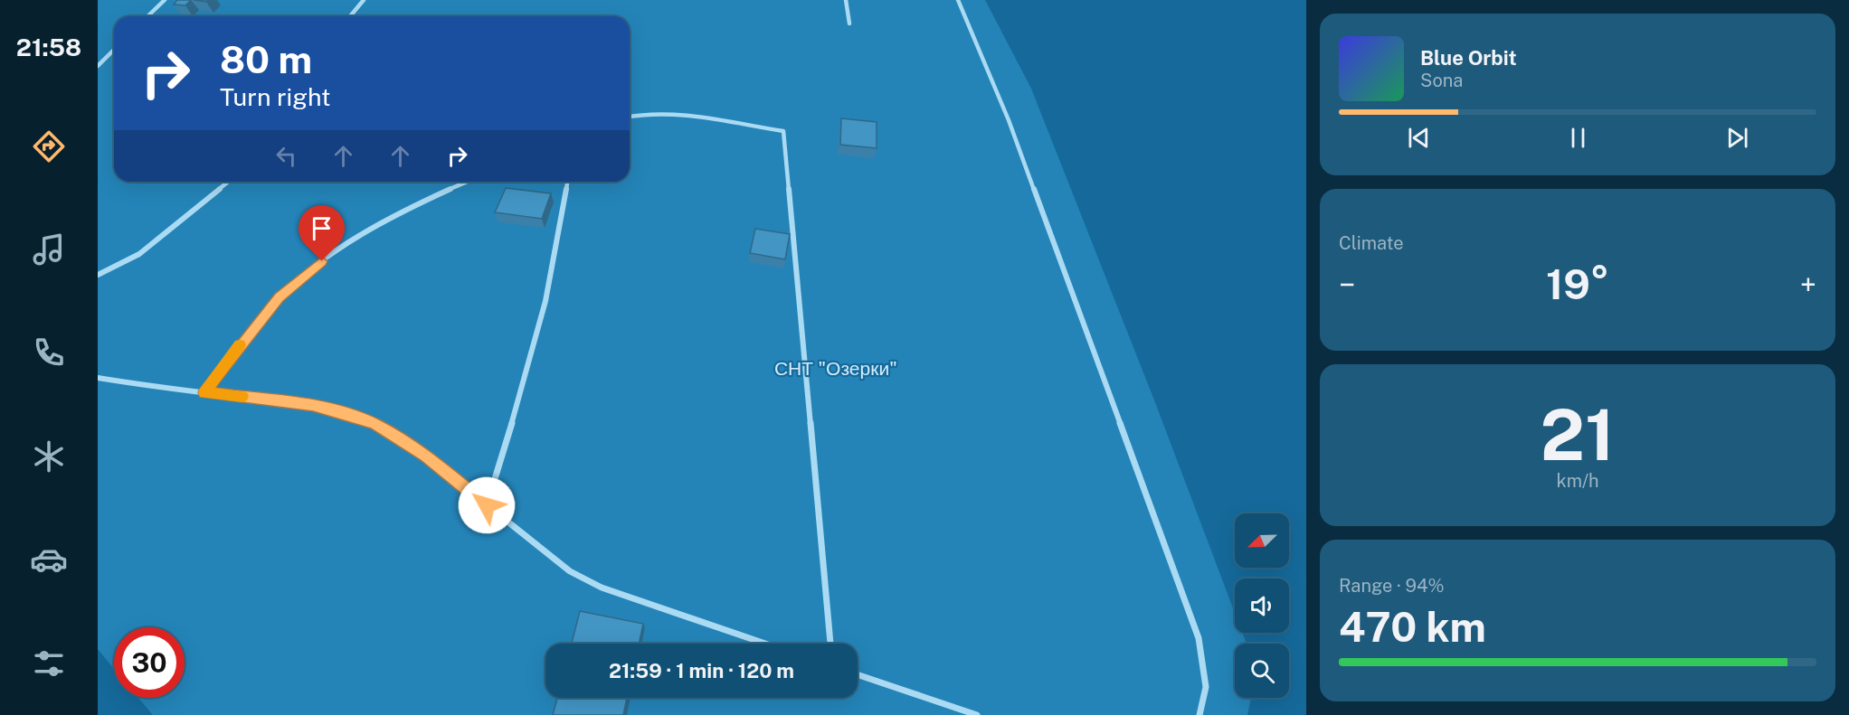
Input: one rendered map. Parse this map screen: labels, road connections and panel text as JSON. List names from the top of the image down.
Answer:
{
  "parks": ["СНТ \"Озерки\""],
  "north": "bottom left",
  "page": {
    "tabs": "21:58",
    "turn": ["80 m", "Turn right"],
    "song": ["Blue Orbit", "Sona"],
    "tile": [
      "Climate",
      ["21", "km/h"],
      ["Range · 94%", "470 km"]
    ],
    "heat": ["−", "19°", "+"],
    "limit": "30",
    "trip": "21:59 · 1 min · 120 m"
  }
}
